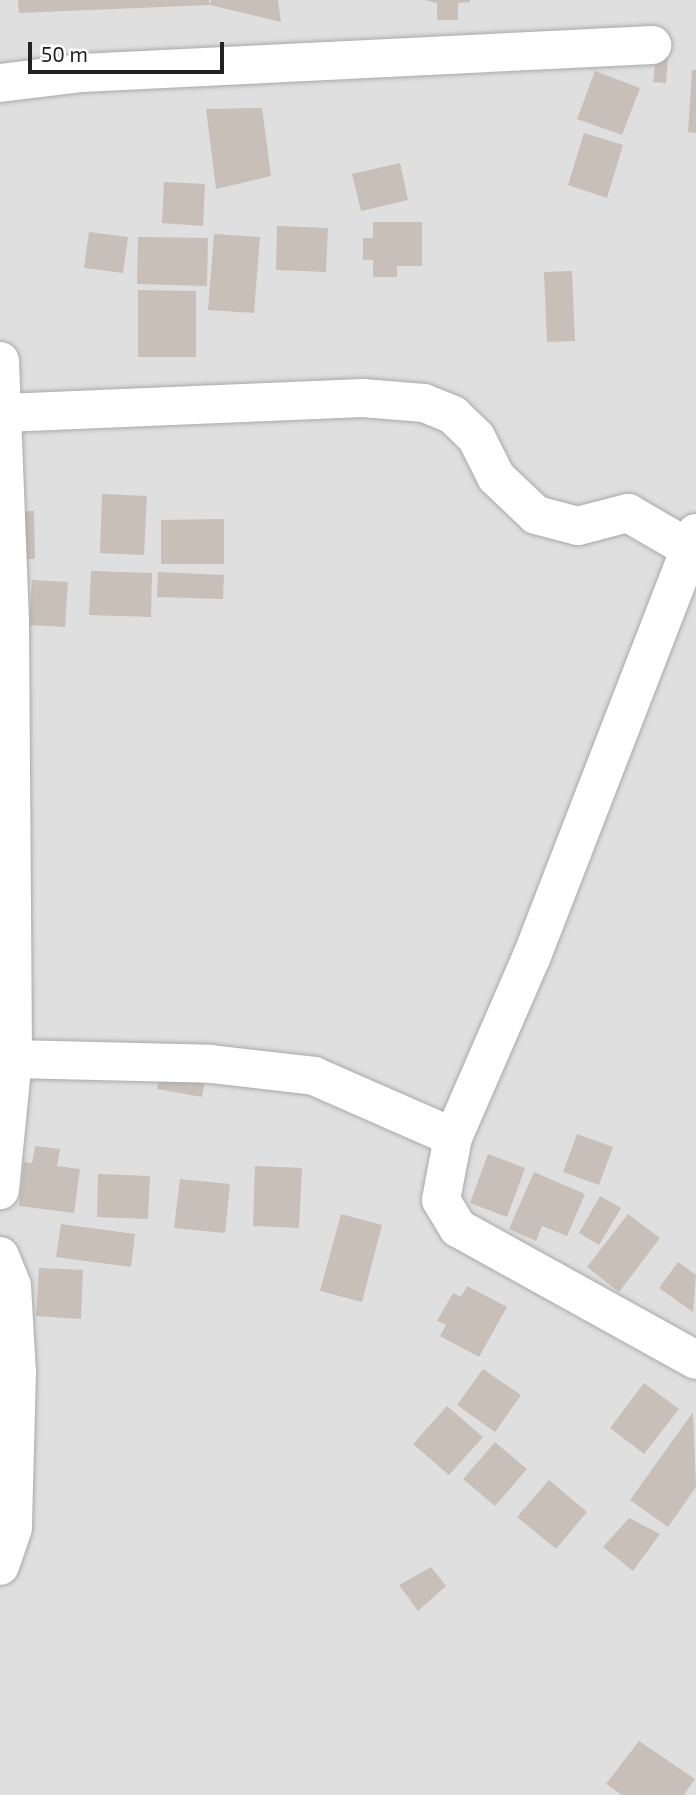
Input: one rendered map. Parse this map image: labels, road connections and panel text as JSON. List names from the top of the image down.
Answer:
{
  "scale_bar": "50 m"
}
